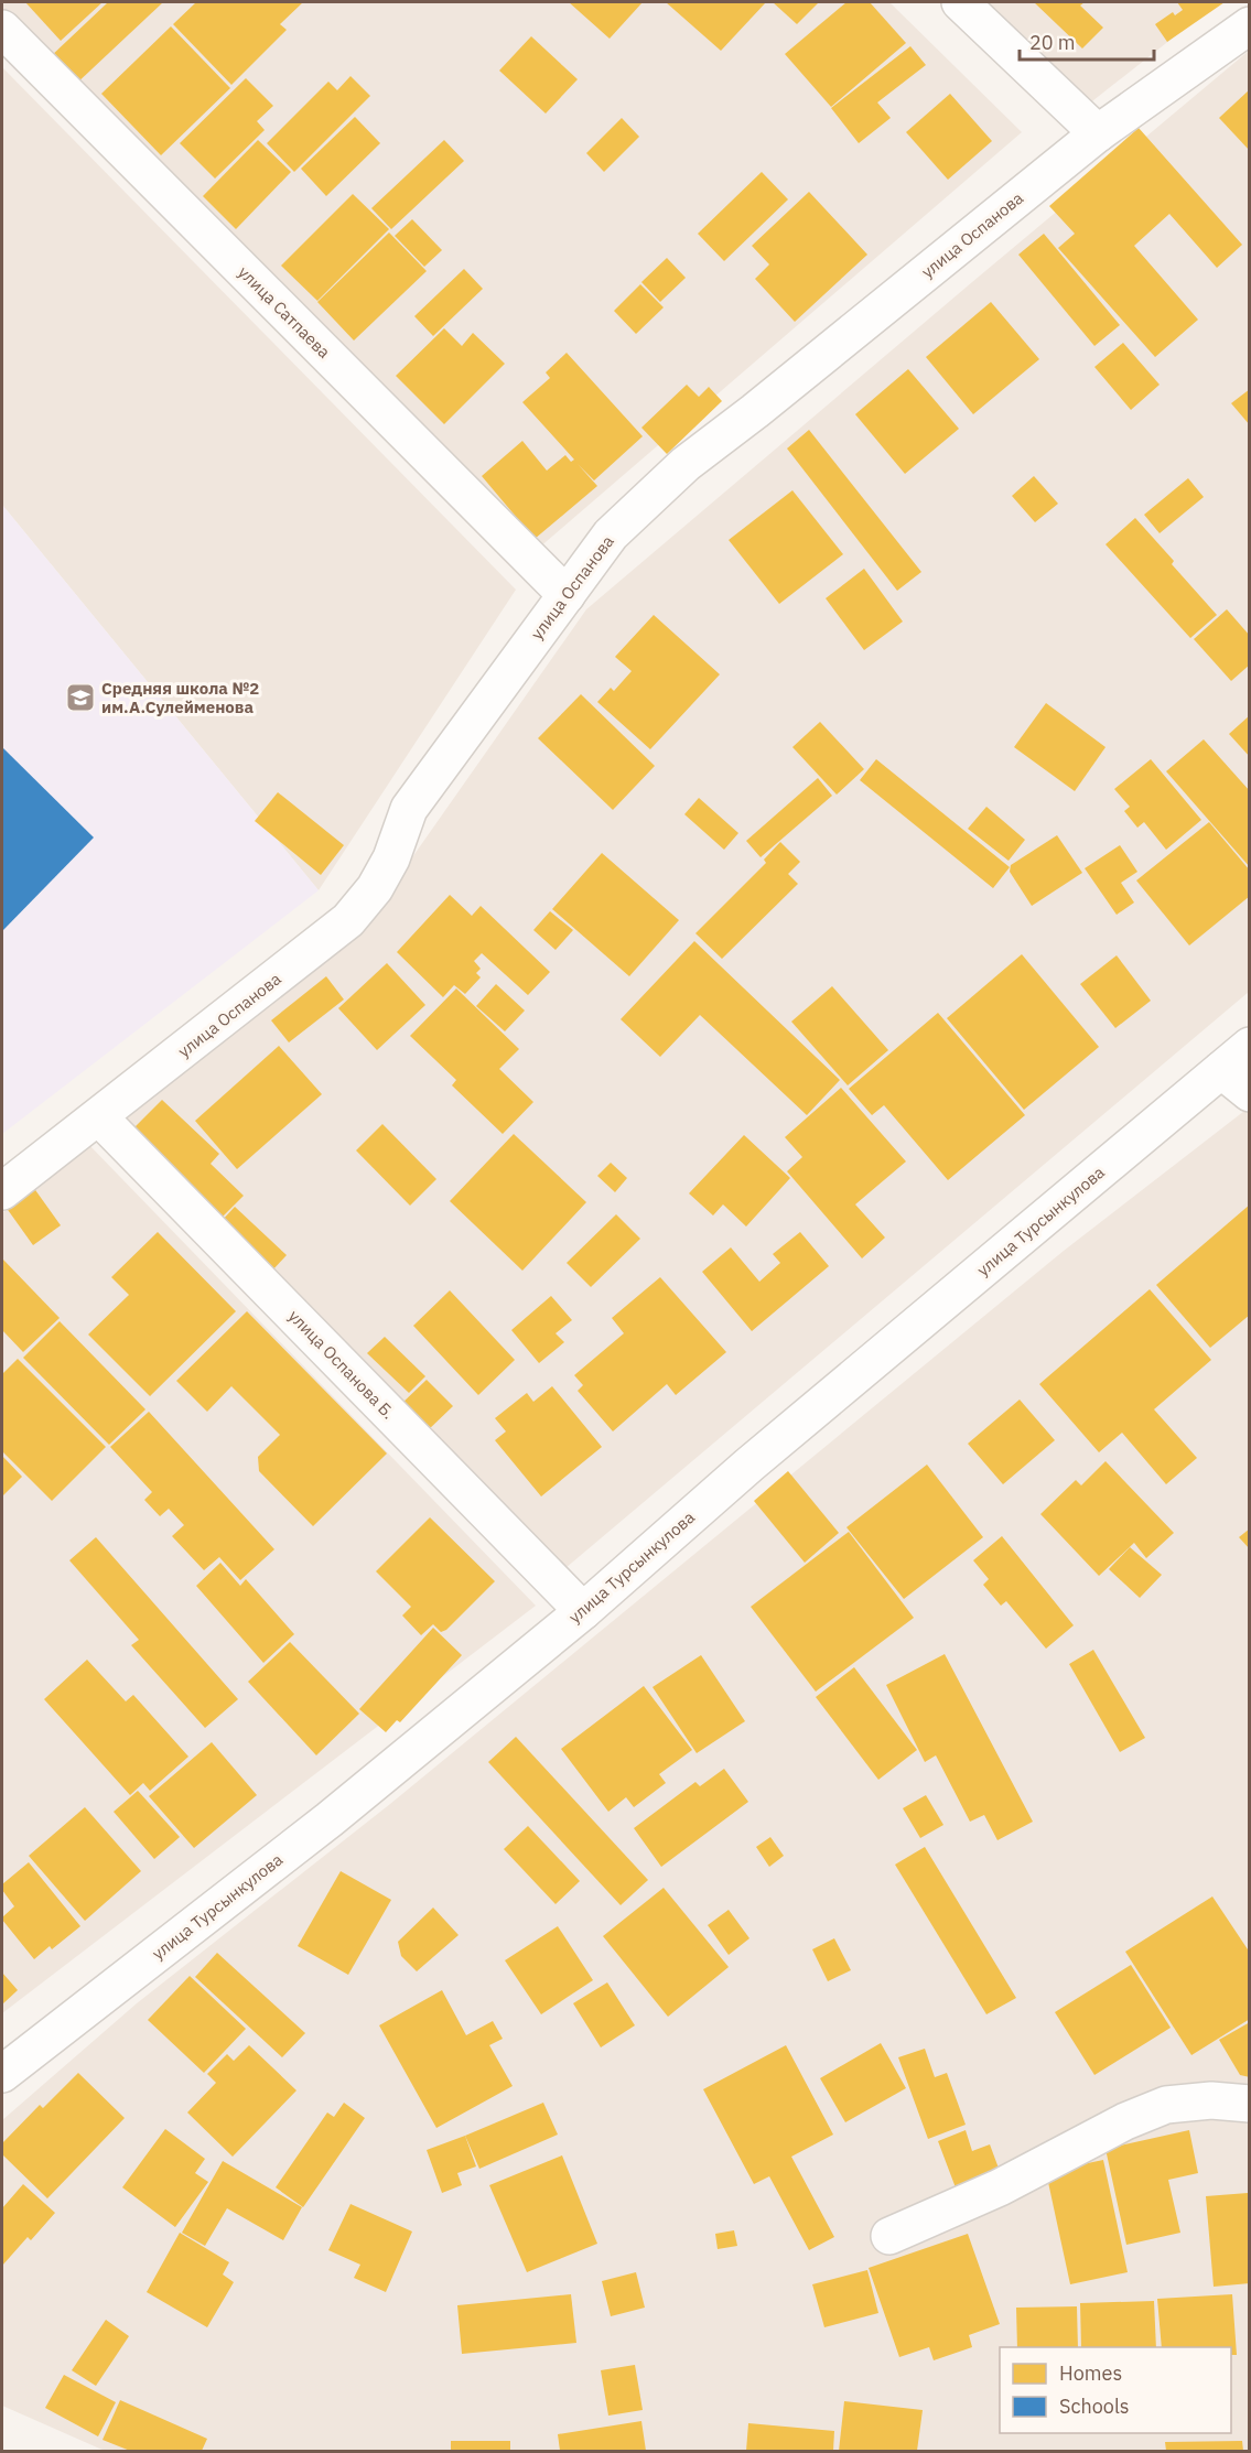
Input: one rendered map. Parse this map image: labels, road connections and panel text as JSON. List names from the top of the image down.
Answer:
{
  "streets": {
    "street": [
      "улица Оспанова",
      "улица Сатпаева",
      "улица Турсынкулова",
      "улица Оспанова Б."
    ]
  },
  "crossings": [
    ["улица Оспанова", "улица Сатпаева"],
    ["улица Оспанова", "улица Оспанова Б."],
    ["улица Турсынкулова", "улица Оспанова Б."]
  ],
  "places": {
    "school or university": ["Средняя школа №2 им.А.Сулейменова"]
  },
  "legend": ["Homes", "Schools"],
  "scale_bar": "20 m"
}
